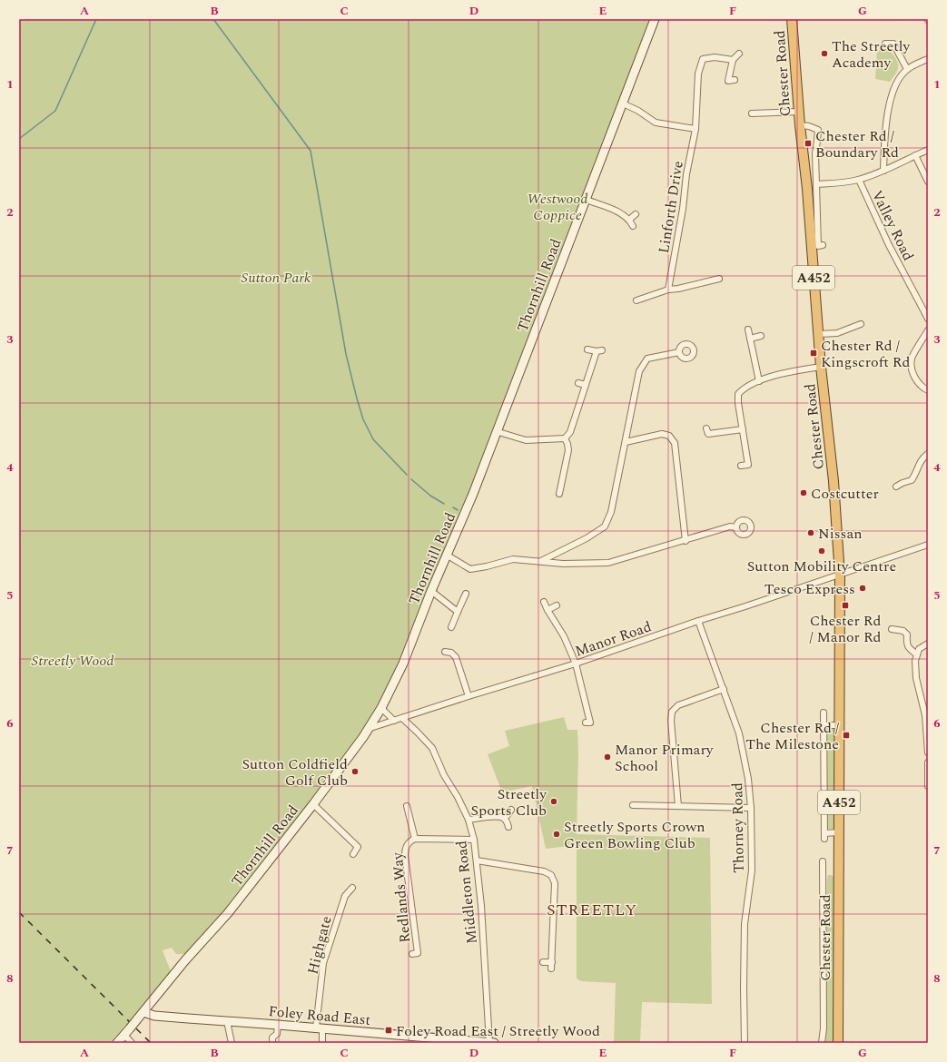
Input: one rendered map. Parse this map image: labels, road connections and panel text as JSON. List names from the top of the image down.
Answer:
{
  "streets": {
    "highway": ["Chester Road", "A452"],
    "main road": ["Thornhill Road", "Foley Road East"],
    "street": [
      "Linforth Drive",
      "Valley Road",
      "Manor Road",
      "Thorney Road",
      "Middleton Road",
      "Redlands Way",
      "Highgate"
    ]
  },
  "crossings": [
    ["Chester Road", "Manor Road"],
    ["Thornhill Road", "Manor Road"],
    ["Thornhill Road", "Foley Road East"],
    ["Manor Road", "Thorney Road"],
    ["Manor Road", "Middleton Road"],
    ["Middleton Road", "Redlands Way"],
    ["Middleton Road", "Foley Road East"],
    ["Highgate", "Foley Road East"]
  ],
  "districts": ["STREETLY"],
  "parks": ["Westwood Coppice", "Sutton Park", "Streetly Wood"],
  "places": {
    "other": [
      "The Streetly Academy",
      "Costcutter",
      "Nissan",
      "Sutton Mobility Centre",
      "Tesco Express",
      "Manor Primary School",
      "Sutton Coldfield Golf Club",
      "Streetly Sports Club",
      "Streetly Sports Crown Green Bowling Club"
    ],
    "transit": [
      "Chester Rd / Boundary Rd",
      "Chester Rd / Kingscroft Rd",
      "Chester Rd / Manor Rd",
      "Chester Rd / The Milestone",
      "Foley Road East / Streetly Wood"
    ]
  },
  "grid": {
    "columns": [
      "A",
      "B",
      "C",
      "D",
      "E",
      "F",
      "G"
    ],
    "rows": [
      "1",
      "2",
      "3",
      "4",
      "5",
      "6",
      "7",
      "8"
    ]
  }
}
